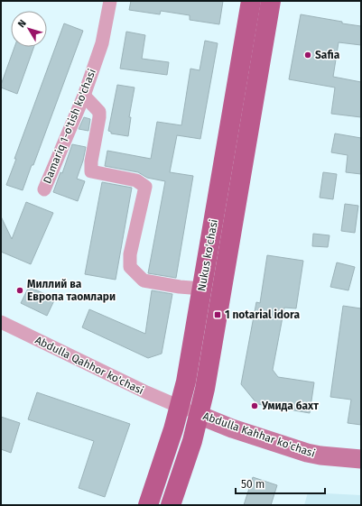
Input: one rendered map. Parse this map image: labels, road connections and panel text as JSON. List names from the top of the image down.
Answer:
{
  "streets": {
    "main road": ["Nukus ko'chasi"],
    "street": ["Damariq 1-o'tish ko'chasi", "Abdulla Qahhor ko'chasi", "Abdulla Kahhar ko'chasi"]
  },
  "crossings": [
    ["Nukus ko'chasi", "Abdulla Qahhor ko'chasi"],
    ["Nukus ko'chasi", "Abdulla Kahhar ko'chasi"],
    ["Abdulla Qahhor ko'chasi", "Abdulla Kahhar ko'chasi"]
  ],
  "places": {
    "other": ["Safia", "Миллий ва Европа таомлари", "Умида бахт"],
    "transit": ["1 notarial idora"]
  },
  "scale_bar": "50 m",
  "north": "top left"
}
